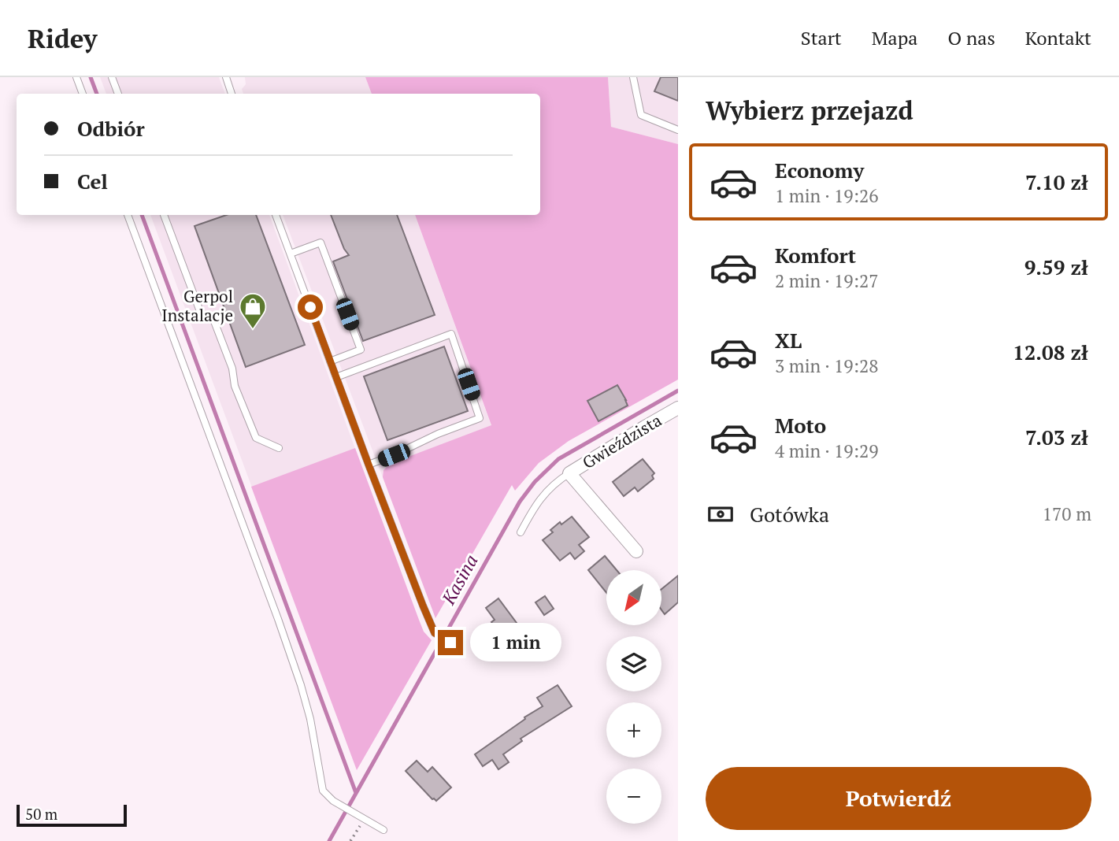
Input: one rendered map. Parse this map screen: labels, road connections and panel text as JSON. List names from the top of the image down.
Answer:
{
  "streets": {
    "street": ["Gwieździsta"]
  },
  "water": ["Kasina"],
  "places": {
    "shop": ["Gerpol Instalacje"]
  },
  "scale_bar": "50 m",
  "north": "bottom left",
  "page": {
    "header": "Ridey",
    "nav": [
      "Start",
      "Mapa",
      "O nas",
      "Kontakt"
    ],
    "heading": "Wybierz przejazd",
    "banner": ["Odbiór", "Cel"],
    "list": [
      {
        "name": "Economy",
        "note": "1 min · 19:26",
        "value": "7.10 zł"
      },
      {
        "name": "Komfort",
        "note": "2 min · 19:27",
        "value": "9.59 zł"
      },
      {
        "name": "XL",
        "note": "3 min · 19:28",
        "value": "12.08 zł"
      },
      {
        "name": "Moto",
        "note": "4 min · 19:29",
        "value": "7.03 zł"
      }
    ],
    "pay": ["Gotówka", "170 m"],
    "map_buttons": ["+", "−"],
    "bubble": "1 min",
    "buttons": "Potwierdź",
    "scale": "50 m"
  }
}
